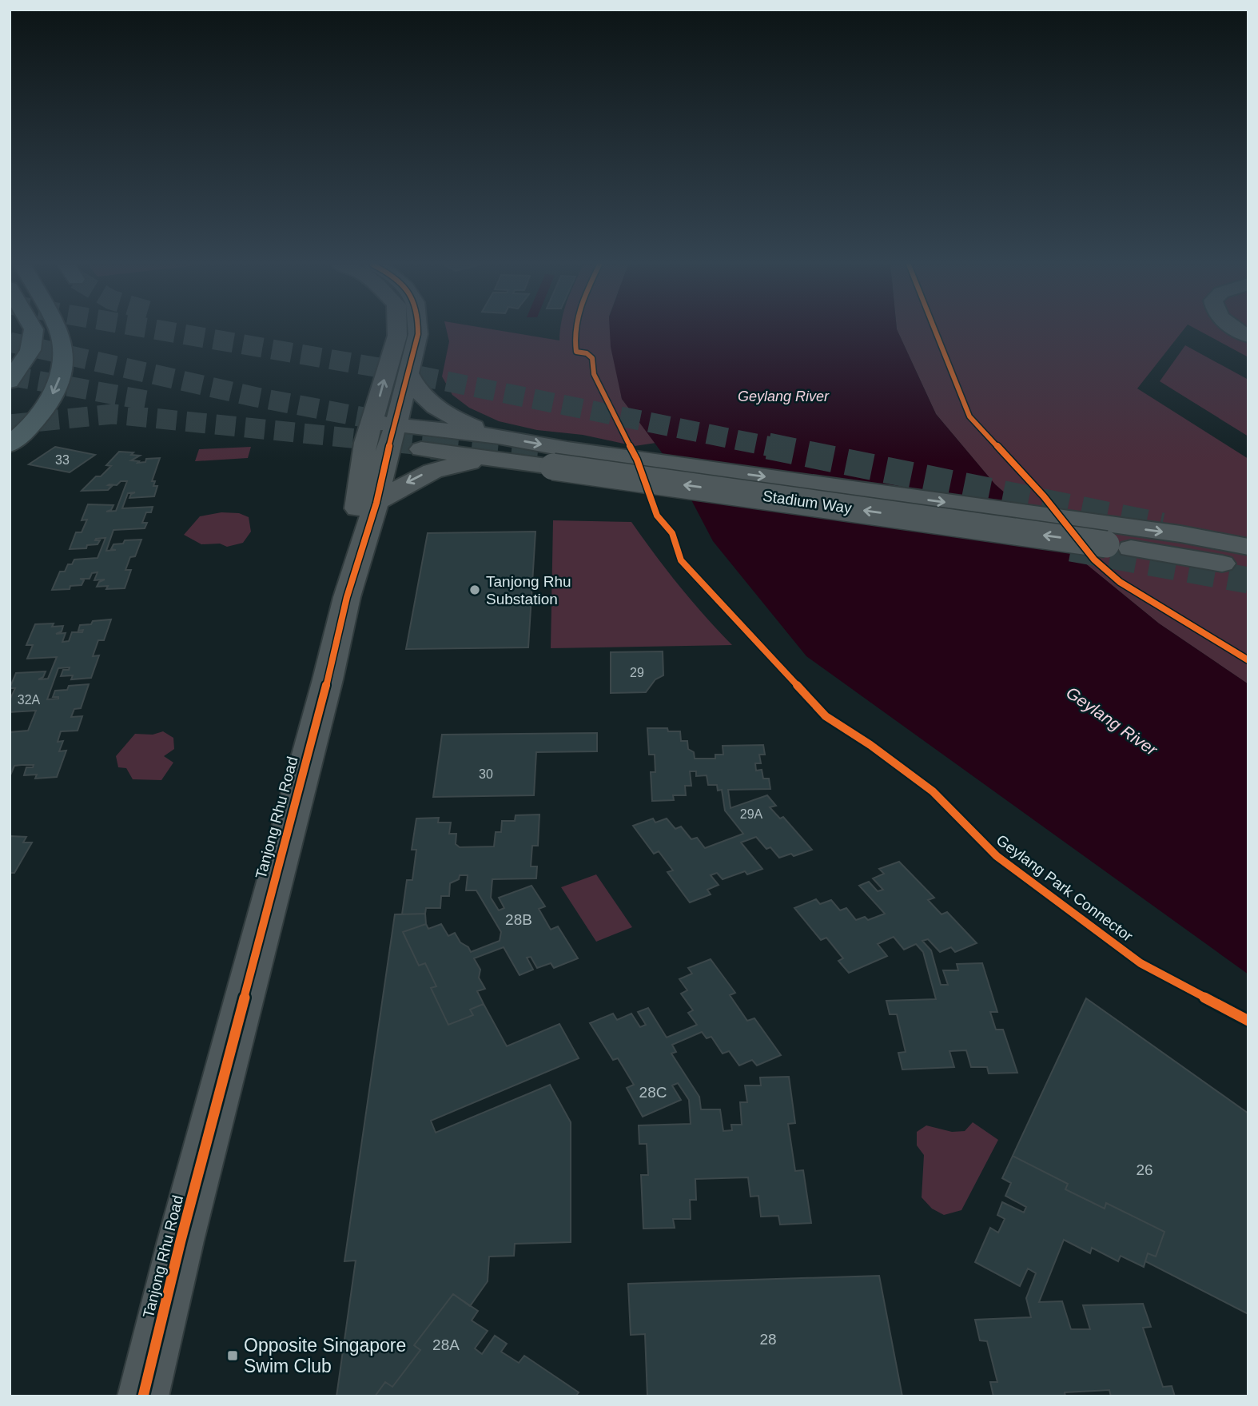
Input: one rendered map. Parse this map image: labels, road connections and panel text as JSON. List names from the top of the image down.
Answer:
{
  "streets": {
    "street": ["Stadium Way", "Tanjong Rhu Road"],
    "cycle path": ["Geylang Park Connector"]
  },
  "crossings": [
    ["Stadium Way", "Tanjong Rhu Road"]
  ],
  "water": ["Geylang River"],
  "places": {
    "other": ["Tanjong Rhu Substation"],
    "transit": ["Opposite Singapore Swim Club"]
  },
  "house_numbers": [
    "33",
    "29",
    "32A",
    "30",
    "29A",
    "28B",
    "28C",
    "26",
    "28",
    "28A"
  ]
}
